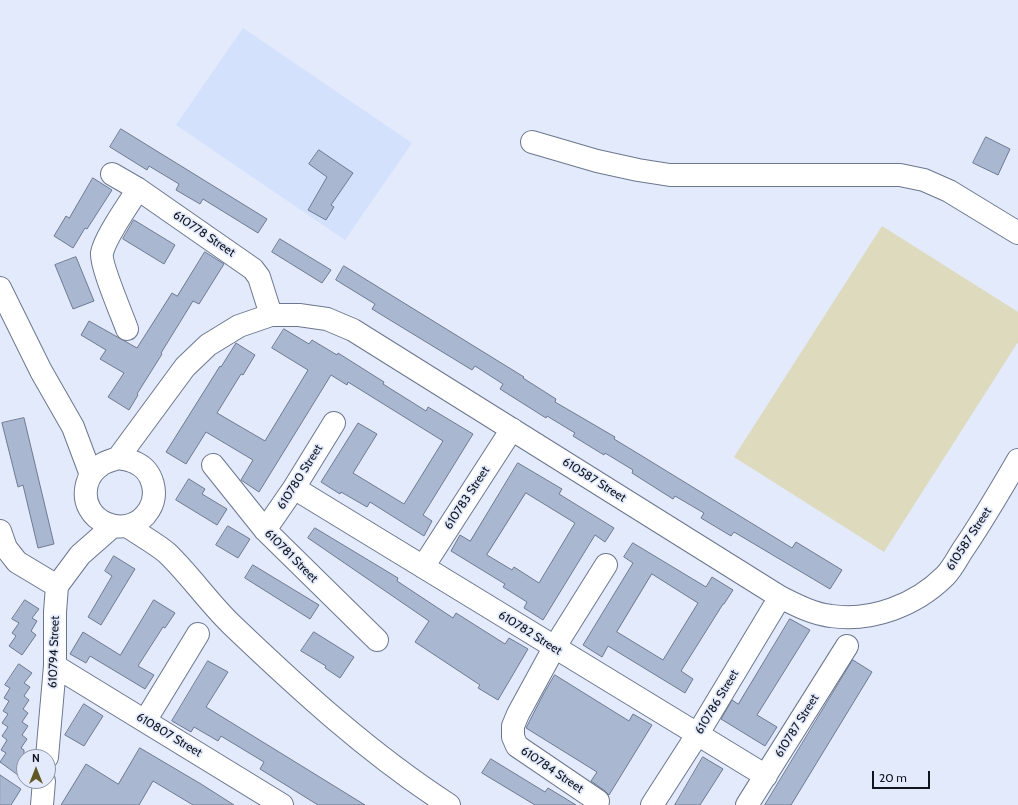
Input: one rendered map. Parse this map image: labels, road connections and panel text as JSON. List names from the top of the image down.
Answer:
{
  "streets": {
    "street": [
      "610778 Street",
      "610780 Street",
      "610587 Street",
      "610783 Street",
      "610781 Street",
      "610782 Street",
      "610794 Street",
      "610786 Street",
      "610787 Street",
      "610807 Street",
      "610784 Street"
    ]
  },
  "crossings": [
    ["610778 Street", "610587 Street"],
    ["610780 Street", "610781 Street"],
    ["610780 Street", "610782 Street"],
    ["610587 Street", "610783 Street"],
    ["610587 Street", "610786 Street"],
    ["610783 Street", "610782 Street"],
    ["610782 Street", "610786 Street"],
    ["610782 Street", "610787 Street"],
    ["610782 Street", "610784 Street"],
    ["610794 Street", "610807 Street"]
  ],
  "scale_bar": "20 m",
  "north": "top"
}
